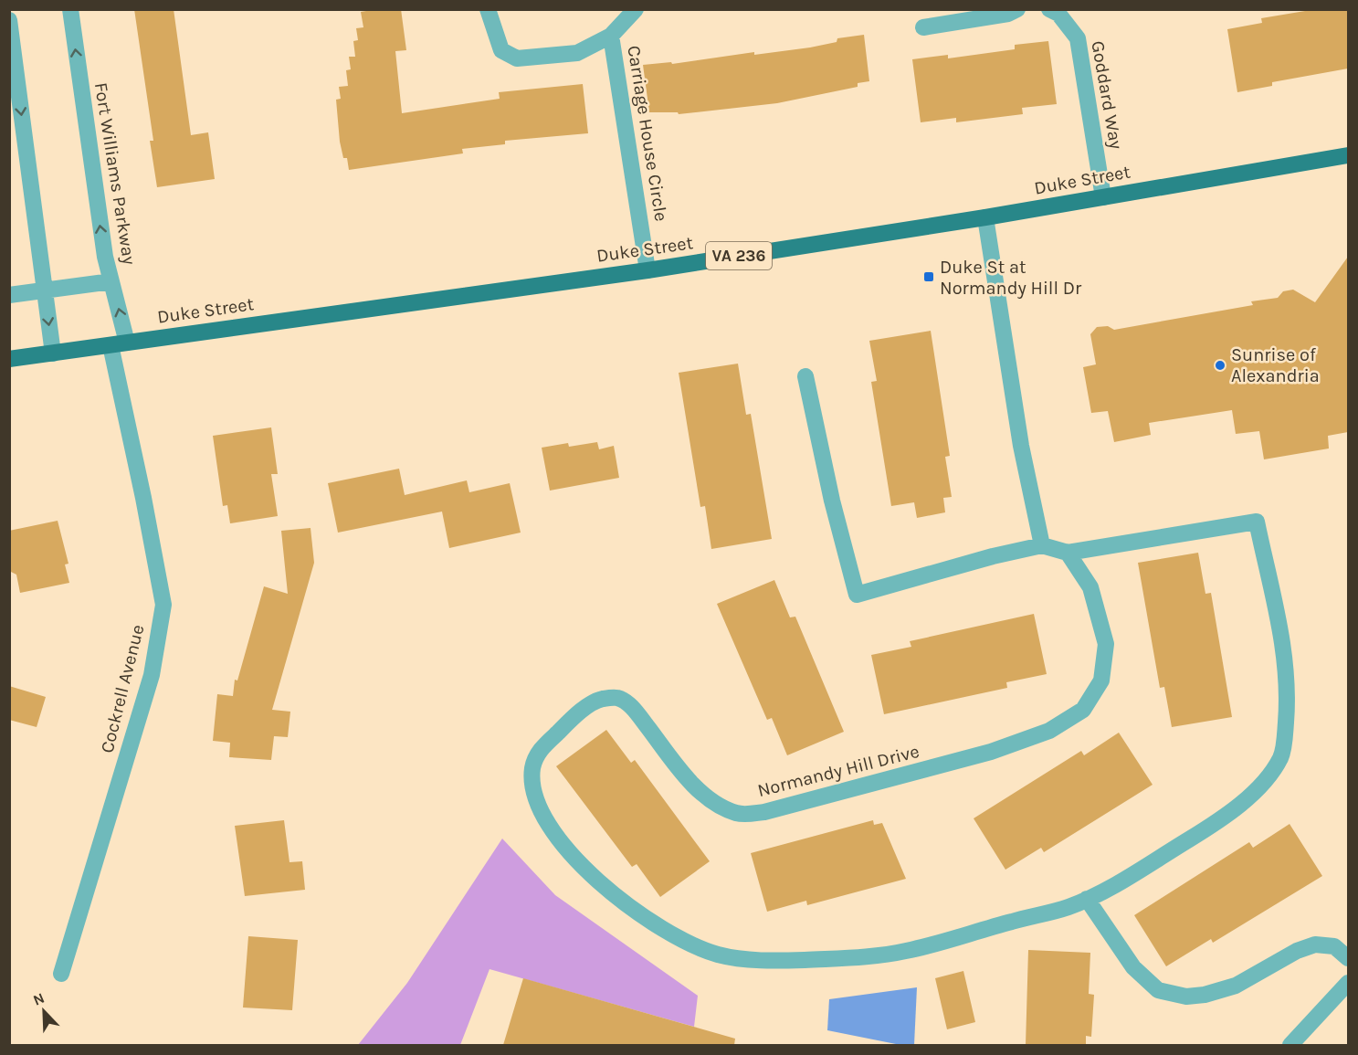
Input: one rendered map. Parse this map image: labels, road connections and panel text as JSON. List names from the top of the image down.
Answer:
{
  "streets": {
    "main road": ["Duke Street", "VA 236"],
    "street": [
      "Goddard Way",
      "Carriage House Circle",
      "Fort Williams Parkway",
      "Cockrell Avenue",
      "Normandy Hill Drive"
    ]
  },
  "crossings": [
    ["Goddard Way", "Duke Street"],
    ["Carriage House Circle", "Duke Street"],
    ["Fort Williams Parkway", "Duke Street"],
    ["Fort Williams Parkway", "Cockrell Avenue"],
    ["Duke Street", "Cockrell Avenue"]
  ],
  "places": {
    "transit": ["Duke St at Normandy Hill Dr"],
    "other": ["Sunrise of Alexandria"]
  },
  "north": "top left"
}
